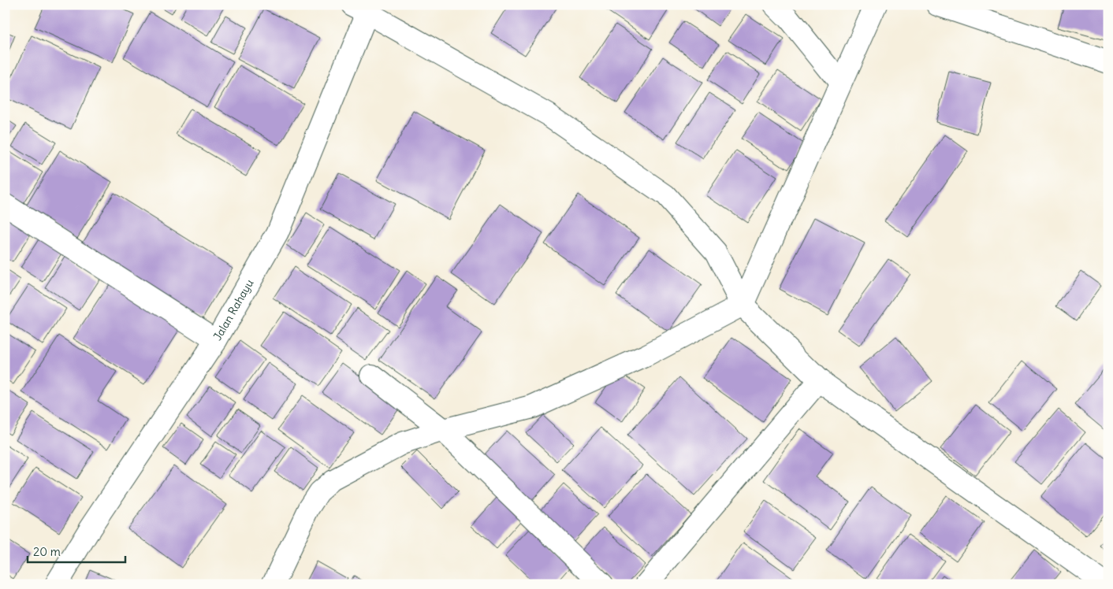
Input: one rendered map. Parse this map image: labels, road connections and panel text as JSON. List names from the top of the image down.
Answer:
{
  "streets": {
    "street": ["Jalan Rahayu"]
  },
  "scale_bar": "20 m"
}
